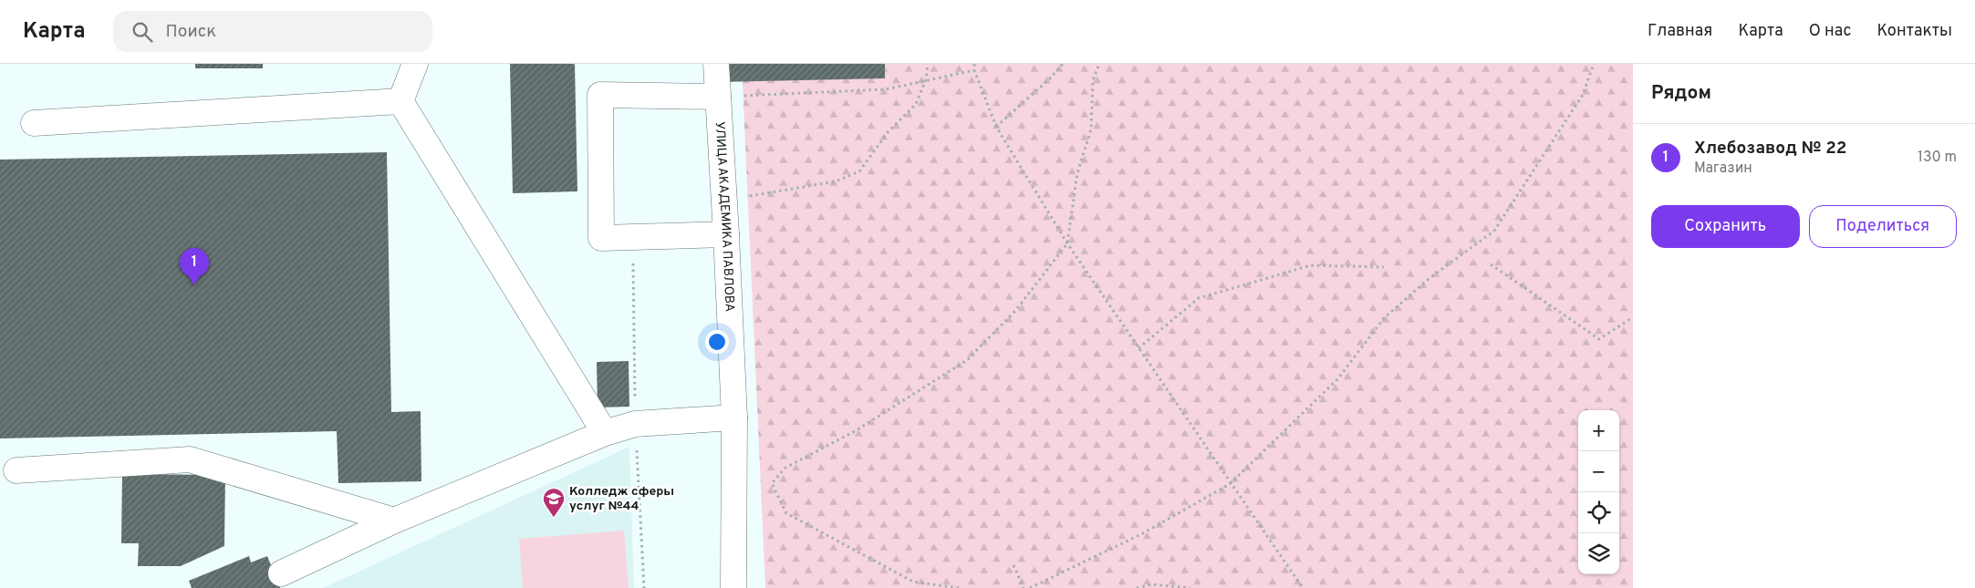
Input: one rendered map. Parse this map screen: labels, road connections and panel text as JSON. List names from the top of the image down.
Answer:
{
  "streets": {
    "street": ["УЛИЦА АКАДЕМИКА ПАВЛОВА"]
  },
  "places": {
    "school or university": ["Колледж сферы услуг №44"]
  },
  "page": {
    "header": "Карта",
    "search": "Поиск",
    "nav": [
      "Главная",
      "Карта",
      "О нас",
      "Контакты"
    ],
    "heading": "Рядом",
    "list": [
      {
        "mark": "1",
        "name": "Хлебозавод № 22",
        "note": "Магазин",
        "value": "130 m"
      }
    ],
    "buttons": ["Сохранить", "Поделиться"],
    "pins": "1",
    "map_buttons": ["+", "−"]
  }
}
